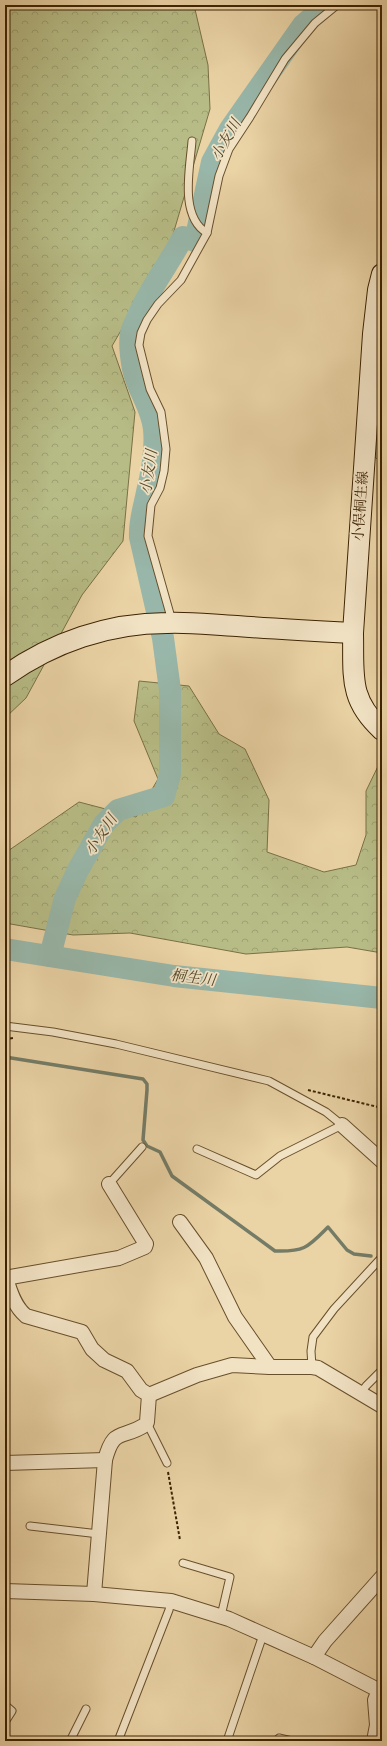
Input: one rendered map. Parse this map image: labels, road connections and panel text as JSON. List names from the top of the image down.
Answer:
{
  "streets": {
    "main road": ["小俣桐生線"]
  },
  "water": ["小友川", "桐生川"]
}
